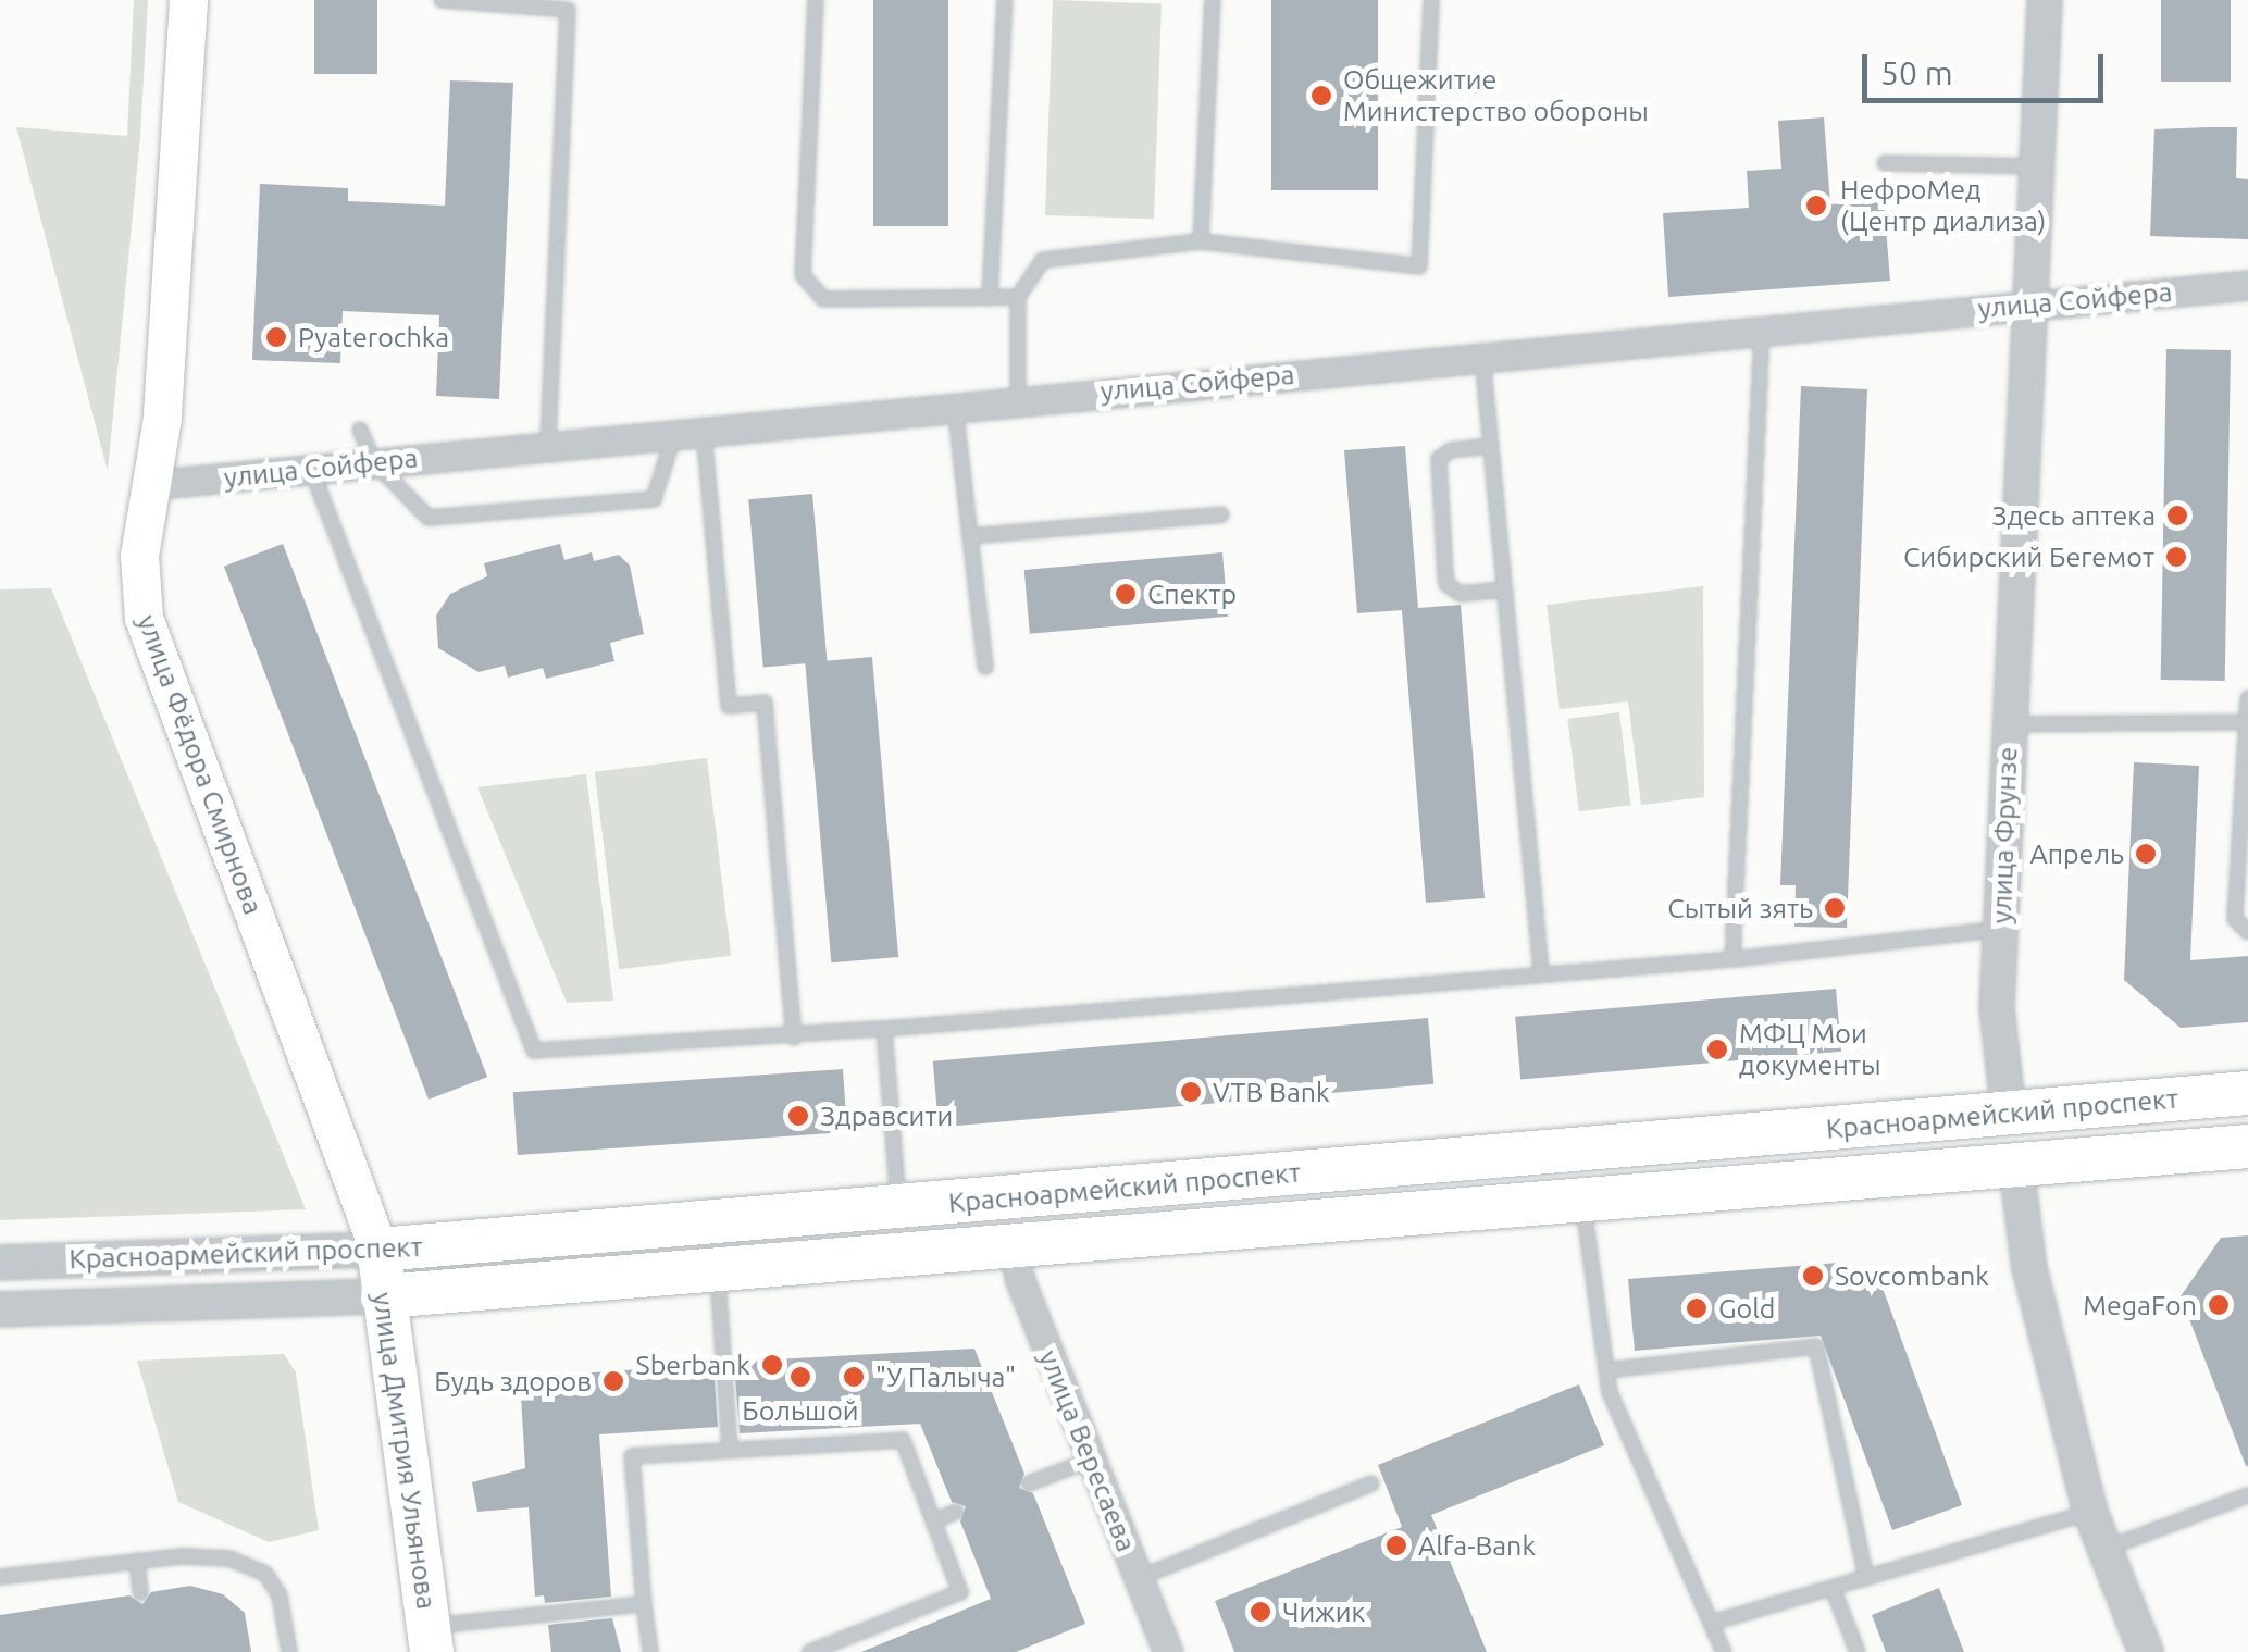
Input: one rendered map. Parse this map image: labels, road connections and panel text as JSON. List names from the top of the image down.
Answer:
{
  "streets": {
    "main road": [
      "улица Фёдора Смирнова",
      "улица Фрунзе",
      "Красноармейский проспект",
      "улица Дмитрия Ульянова"
    ],
    "street": ["улица Сойфера", "улица Вересаева"]
  },
  "crossings": [
    ["улица Сойфера", "улица Фёдора Смирнова"],
    ["улица Сойфера", "улица Фрунзе"],
    ["улица Фёдора Смирнова", "Красноармейский проспект"],
    ["улица Фёдора Смирнова", "улица Дмитрия Ульянова"],
    ["улица Фрунзе", "Красноармейский проспект"],
    ["Красноармейский проспект", "улица Дмитрия Ульянова"],
    ["Красноармейский проспект", "улица Вересаева"]
  ],
  "places": [
    "Общежитие Министерство обороны",
    "НефроМед (Центр диализа)",
    "Pyaterochka",
    "Здесь аптека",
    "Сибирский Бегемот",
    "Спектр",
    "Апрель",
    "Сытый зять",
    "МФЦ Мои документы",
    "VTB Bank",
    "Здравсити",
    "Sovcombank",
    "MegaFon",
    "Gold",
    "Sberbank",
    "Большой",
    "\"У Палыча\"",
    "Будь здоров",
    "Alfa-Bank",
    "Чижик"
  ],
  "scale_bar": "50 m"
}
